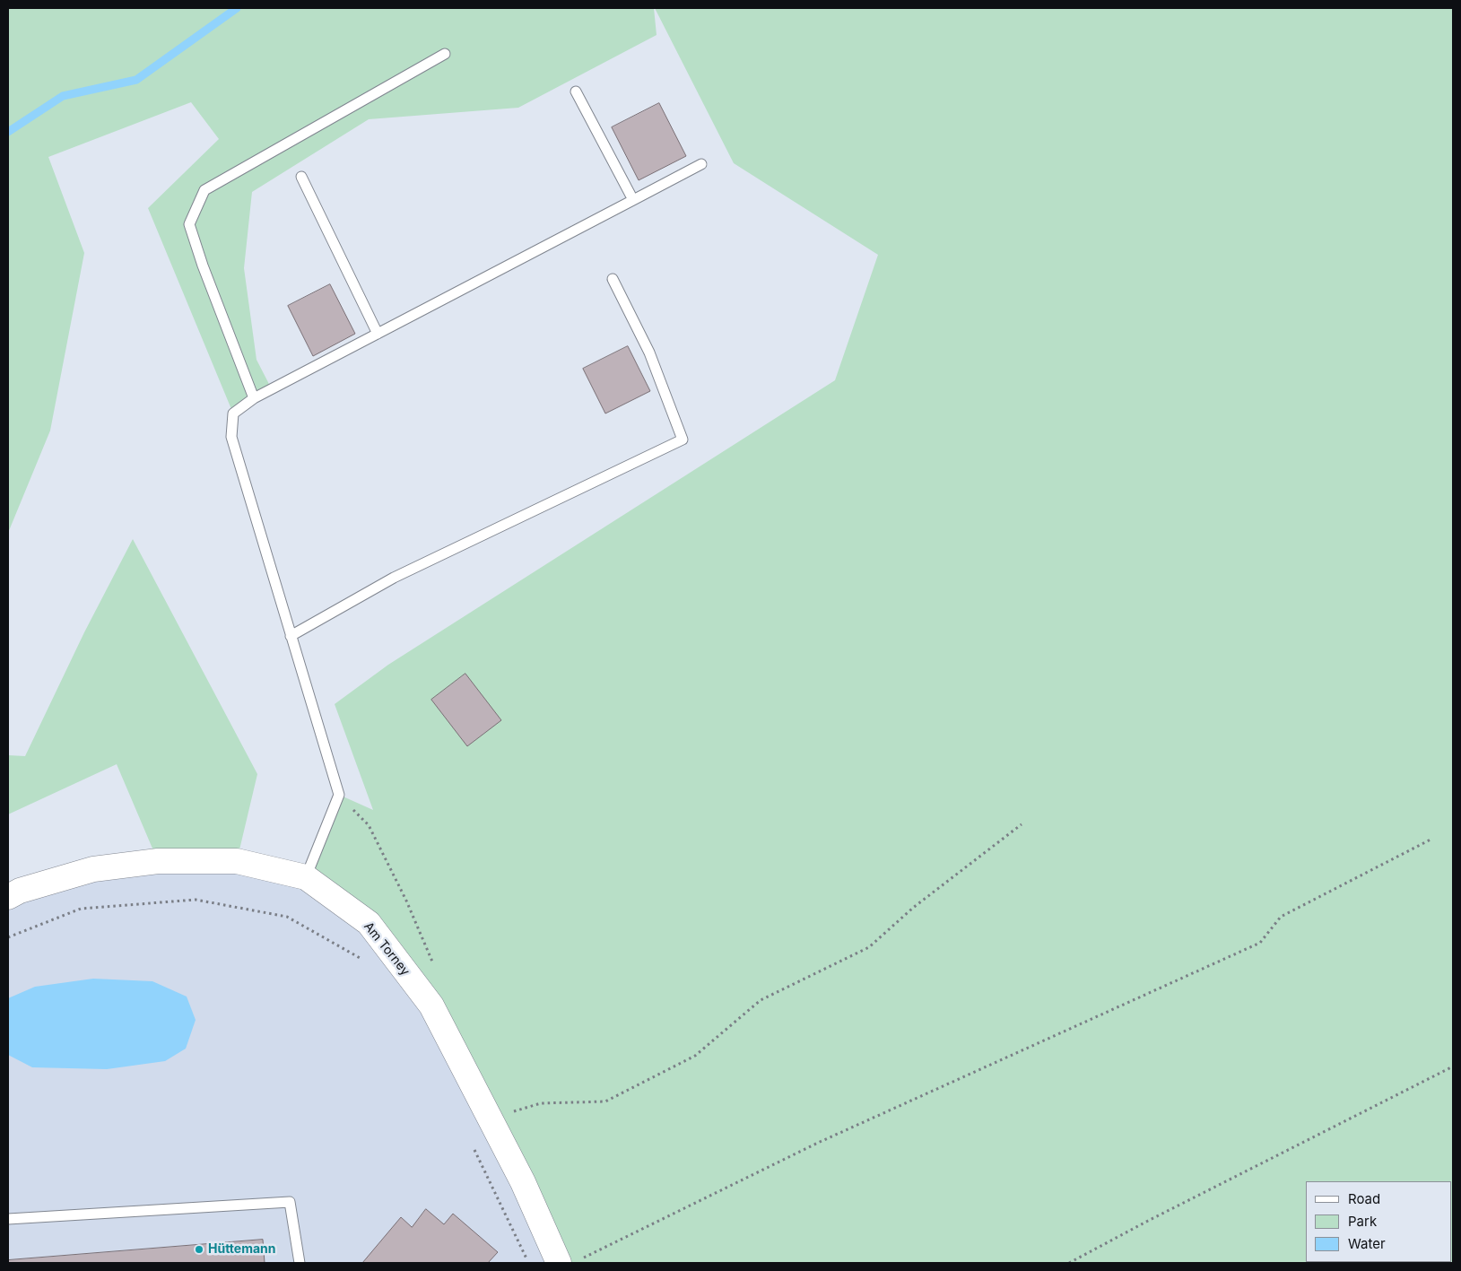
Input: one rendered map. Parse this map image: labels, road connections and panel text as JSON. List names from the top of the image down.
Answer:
{
  "streets": {
    "street": ["Am Torney"]
  },
  "places": ["Hüttemann"],
  "legend": ["Road", "Park", "Water"]
}
